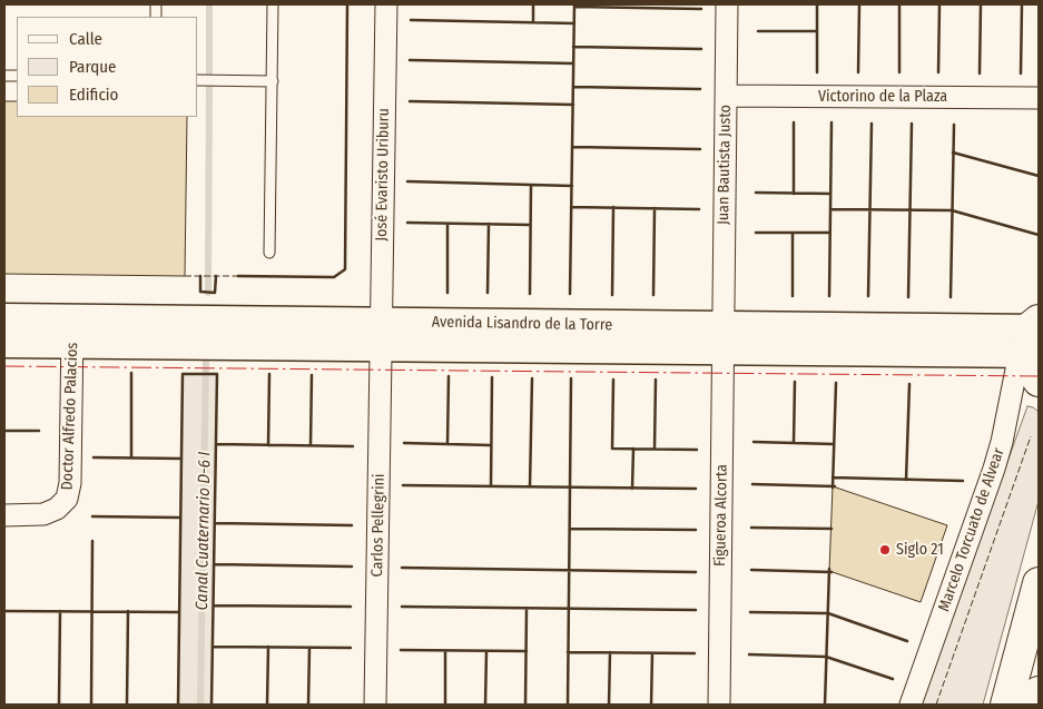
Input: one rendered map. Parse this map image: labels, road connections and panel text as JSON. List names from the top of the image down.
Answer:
{
  "streets": {
    "main road": ["Avenida Lisandro de la Torre"],
    "street": [
      "Victorino de la Plaza",
      "Juan Bautista Justo",
      "José Evaristo Uriburu",
      "Doctor Alfredo Palacios",
      "Figueroa Alcorta",
      "Carlos Pellegrini",
      "Marcelo Torcuato de Alvear"
    ]
  },
  "crossings": [
    ["Victorino de la Plaza", "Juan Bautista Justo"],
    ["Juan Bautista Justo", "Avenida Lisandro de la Torre"],
    ["Juan Bautista Justo", "Figueroa Alcorta"],
    ["José Evaristo Uriburu", "Avenida Lisandro de la Torre"],
    ["José Evaristo Uriburu", "Carlos Pellegrini"],
    ["Avenida Lisandro de la Torre", "Doctor Alfredo Palacios"],
    ["Avenida Lisandro de la Torre", "Figueroa Alcorta"],
    ["Avenida Lisandro de la Torre", "Carlos Pellegrini"],
    ["Avenida Lisandro de la Torre", "Marcelo Torcuato de Alvear"]
  ],
  "water": ["Canal Cuaternario D-6 I"],
  "places": ["Siglo 21"],
  "legend": ["Calle", "Parque", "Edificio"]
}
